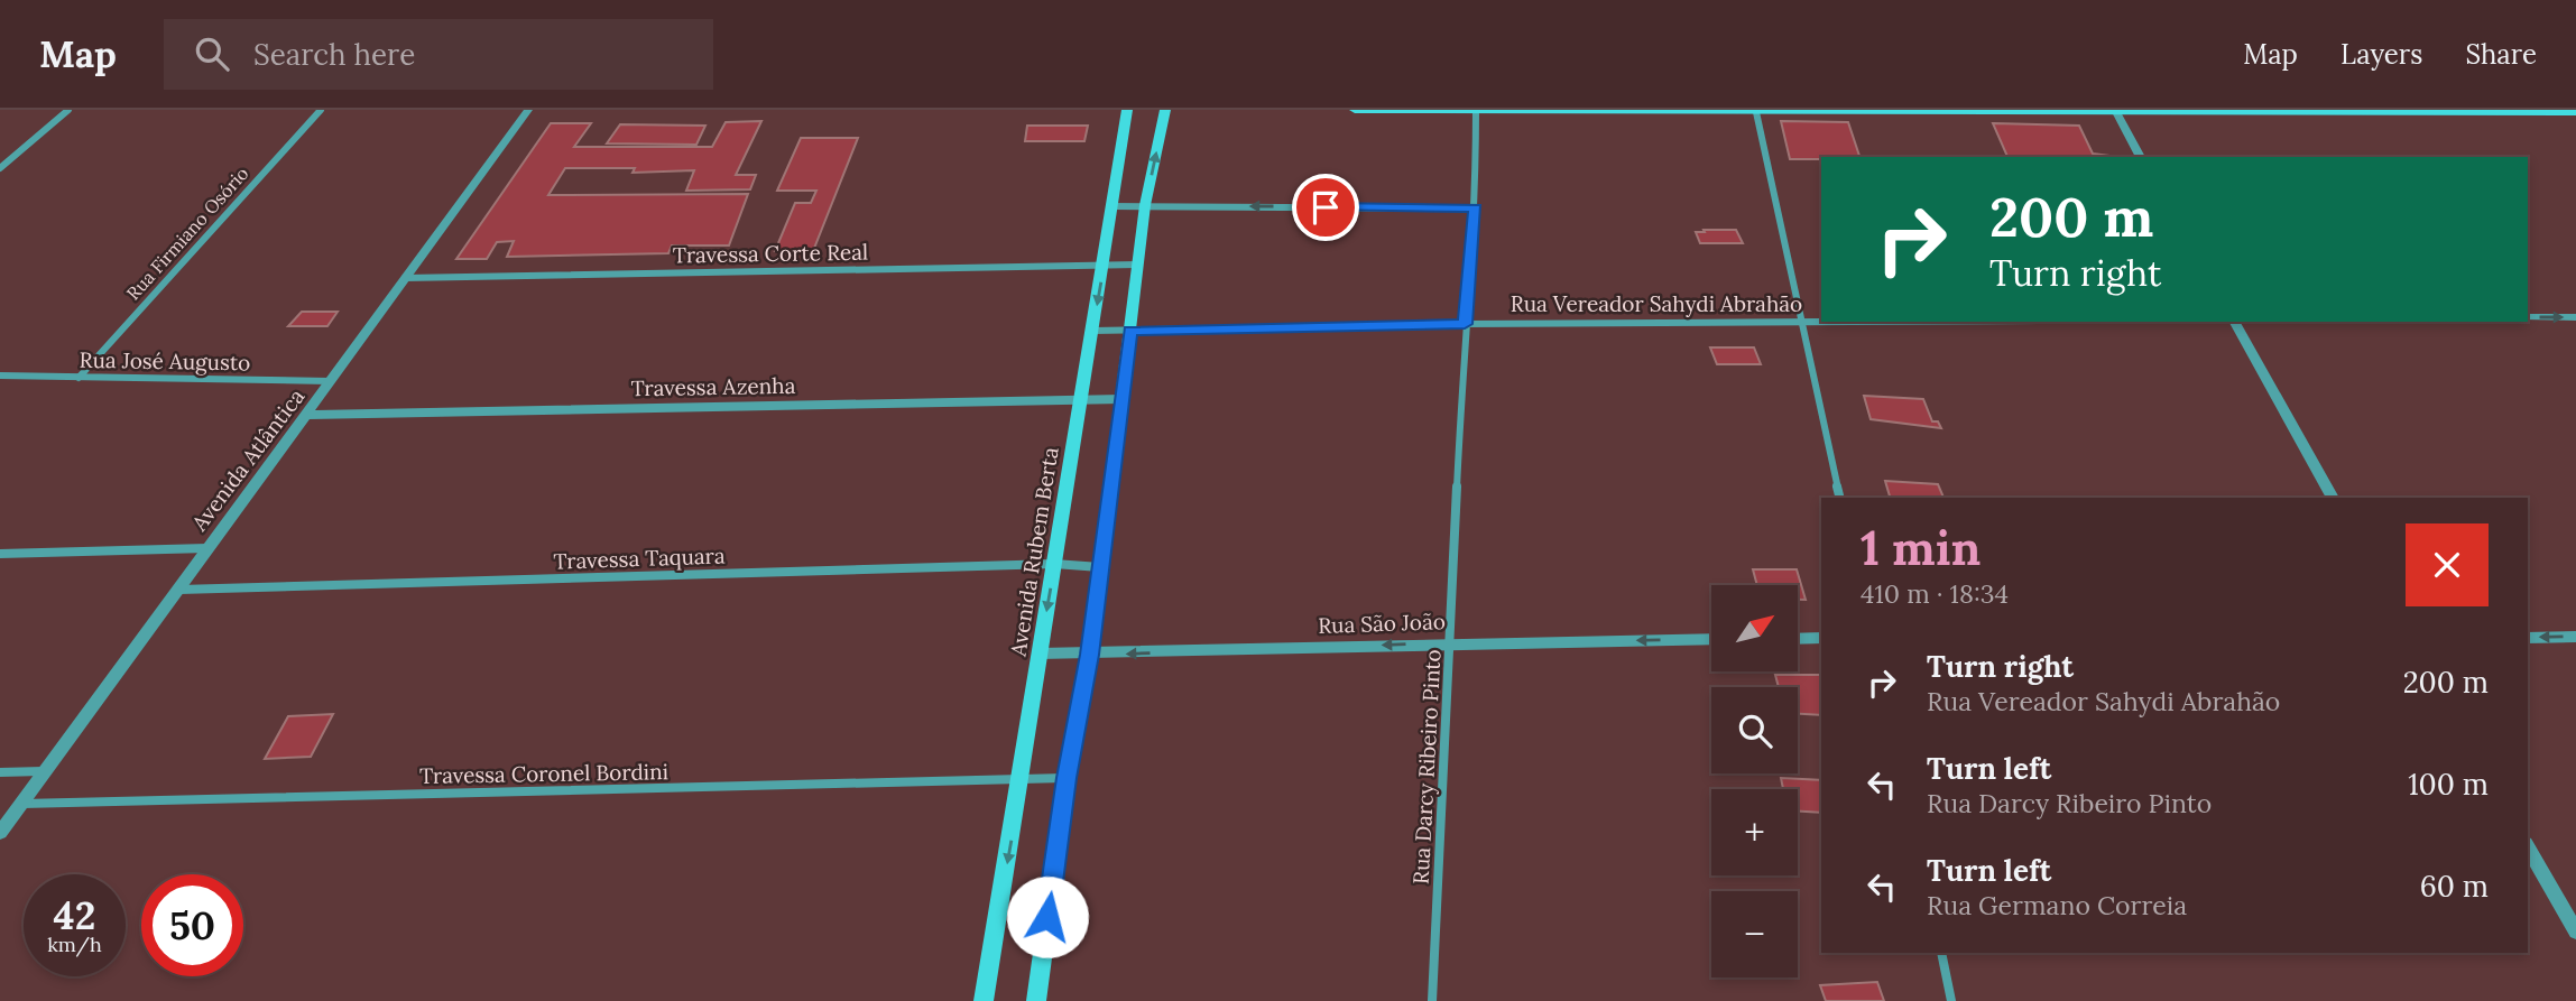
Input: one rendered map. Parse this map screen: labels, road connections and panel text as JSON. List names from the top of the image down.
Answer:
{
  "streets": {
    "main road": ["Avenida Rubem Berta"],
    "street": [
      "Rua Firmiano Osório",
      "Travessa Corte Real",
      "Rua Vereador Sahydi Abrahão",
      "Rua José Augusto",
      "Travessa Azenha",
      "Avenida Atlântica",
      "Travessa Taquara",
      "Rua São João",
      "Rua Darcy Ribeiro Pinto",
      "Travessa Coronel Bordini"
    ]
  },
  "crossings": [
    ["Rua Firmiano Osório", "Rua José Augusto"],
    ["Travessa Corte Real", "Avenida Atlântica"],
    ["Travessa Corte Real", "Avenida Rubem Berta"],
    ["Rua Vereador Sahydi Abrahão", "Avenida Rubem Berta"],
    ["Rua Vereador Sahydi Abrahão", "Rua Darcy Ribeiro Pinto"],
    ["Rua José Augusto", "Avenida Atlântica"],
    ["Travessa Azenha", "Avenida Atlântica"],
    ["Travessa Azenha", "Avenida Rubem Berta"],
    ["Avenida Atlântica", "Travessa Taquara"],
    ["Avenida Atlântica", "Travessa Coronel Bordini"],
    ["Avenida Rubem Berta", "Travessa Taquara"],
    ["Avenida Rubem Berta", "Rua São João"],
    ["Avenida Rubem Berta", "Travessa Coronel Bordini"],
    ["Rua São João", "Rua Darcy Ribeiro Pinto"]
  ],
  "one_way": ["Rua São João"],
  "north": "top right",
  "page": {
    "header": "Map",
    "search": "Search here",
    "nav": ["Map", "Layers", "Share"],
    "turn": ["200 m", "Turn right"],
    "heading": ["1 min", "410 m · 18:34"],
    "map_buttons": ["+", "−"],
    "list": [
      {
        "name": "Turn right",
        "note": "Rua Vereador Sahydi Abrahão",
        "value": "200 m"
      },
      {
        "name": "Turn left",
        "note": "Rua Darcy Ribeiro Pinto",
        "value": "100 m"
      },
      {
        "name": "Turn left",
        "note": "Rua Germano Correia",
        "value": "60 m"
      }
    ],
    "speed": "42 km/h",
    "limit": "50"
  }
}
